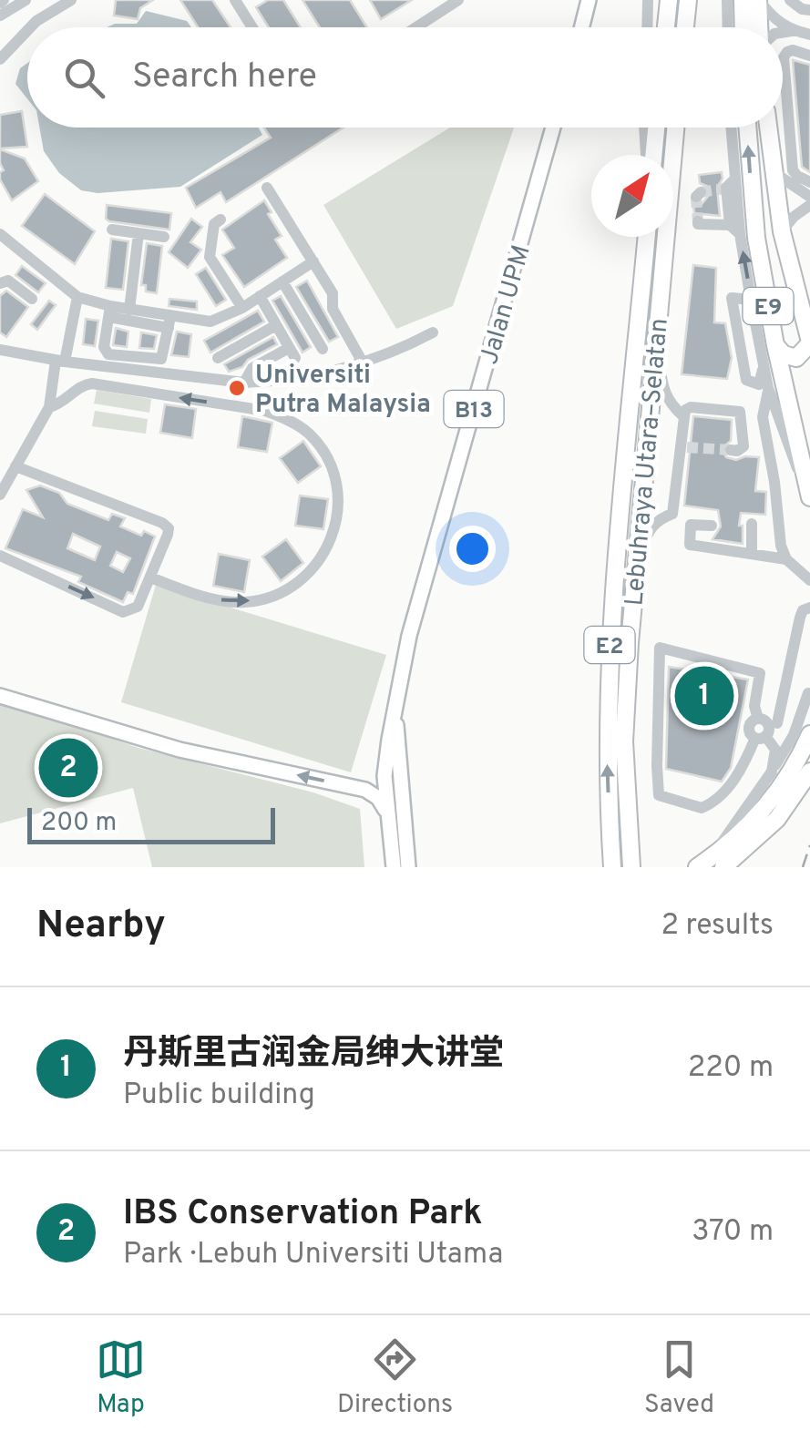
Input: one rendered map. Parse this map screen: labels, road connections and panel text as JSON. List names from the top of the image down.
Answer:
{
  "streets": {
    "highway": ["E9", "Lebuhraya Utara–Selatan", "E2"],
    "main road": ["Jalan UPM", "B13"]
  },
  "places": ["Universiti Putra Malaysia"],
  "scale_bar": "200 m",
  "north": "top right",
  "page": {
    "search": "Search here",
    "pins": ["1", "2"],
    "scale": "200 m",
    "heading": ["Nearby", "2 results"],
    "list": [
      {
        "mark": "1",
        "name": "丹斯里古润金局绅大讲堂",
        "note": "Public building",
        "value": "220 m"
      },
      {
        "mark": "2",
        "name": "IBS Conservation Park",
        "note": "Park · Lebuh Universiti Utama",
        "value": "370 m"
      }
    ],
    "nav": ["Map", "Directions", "Saved"]
  }
}
